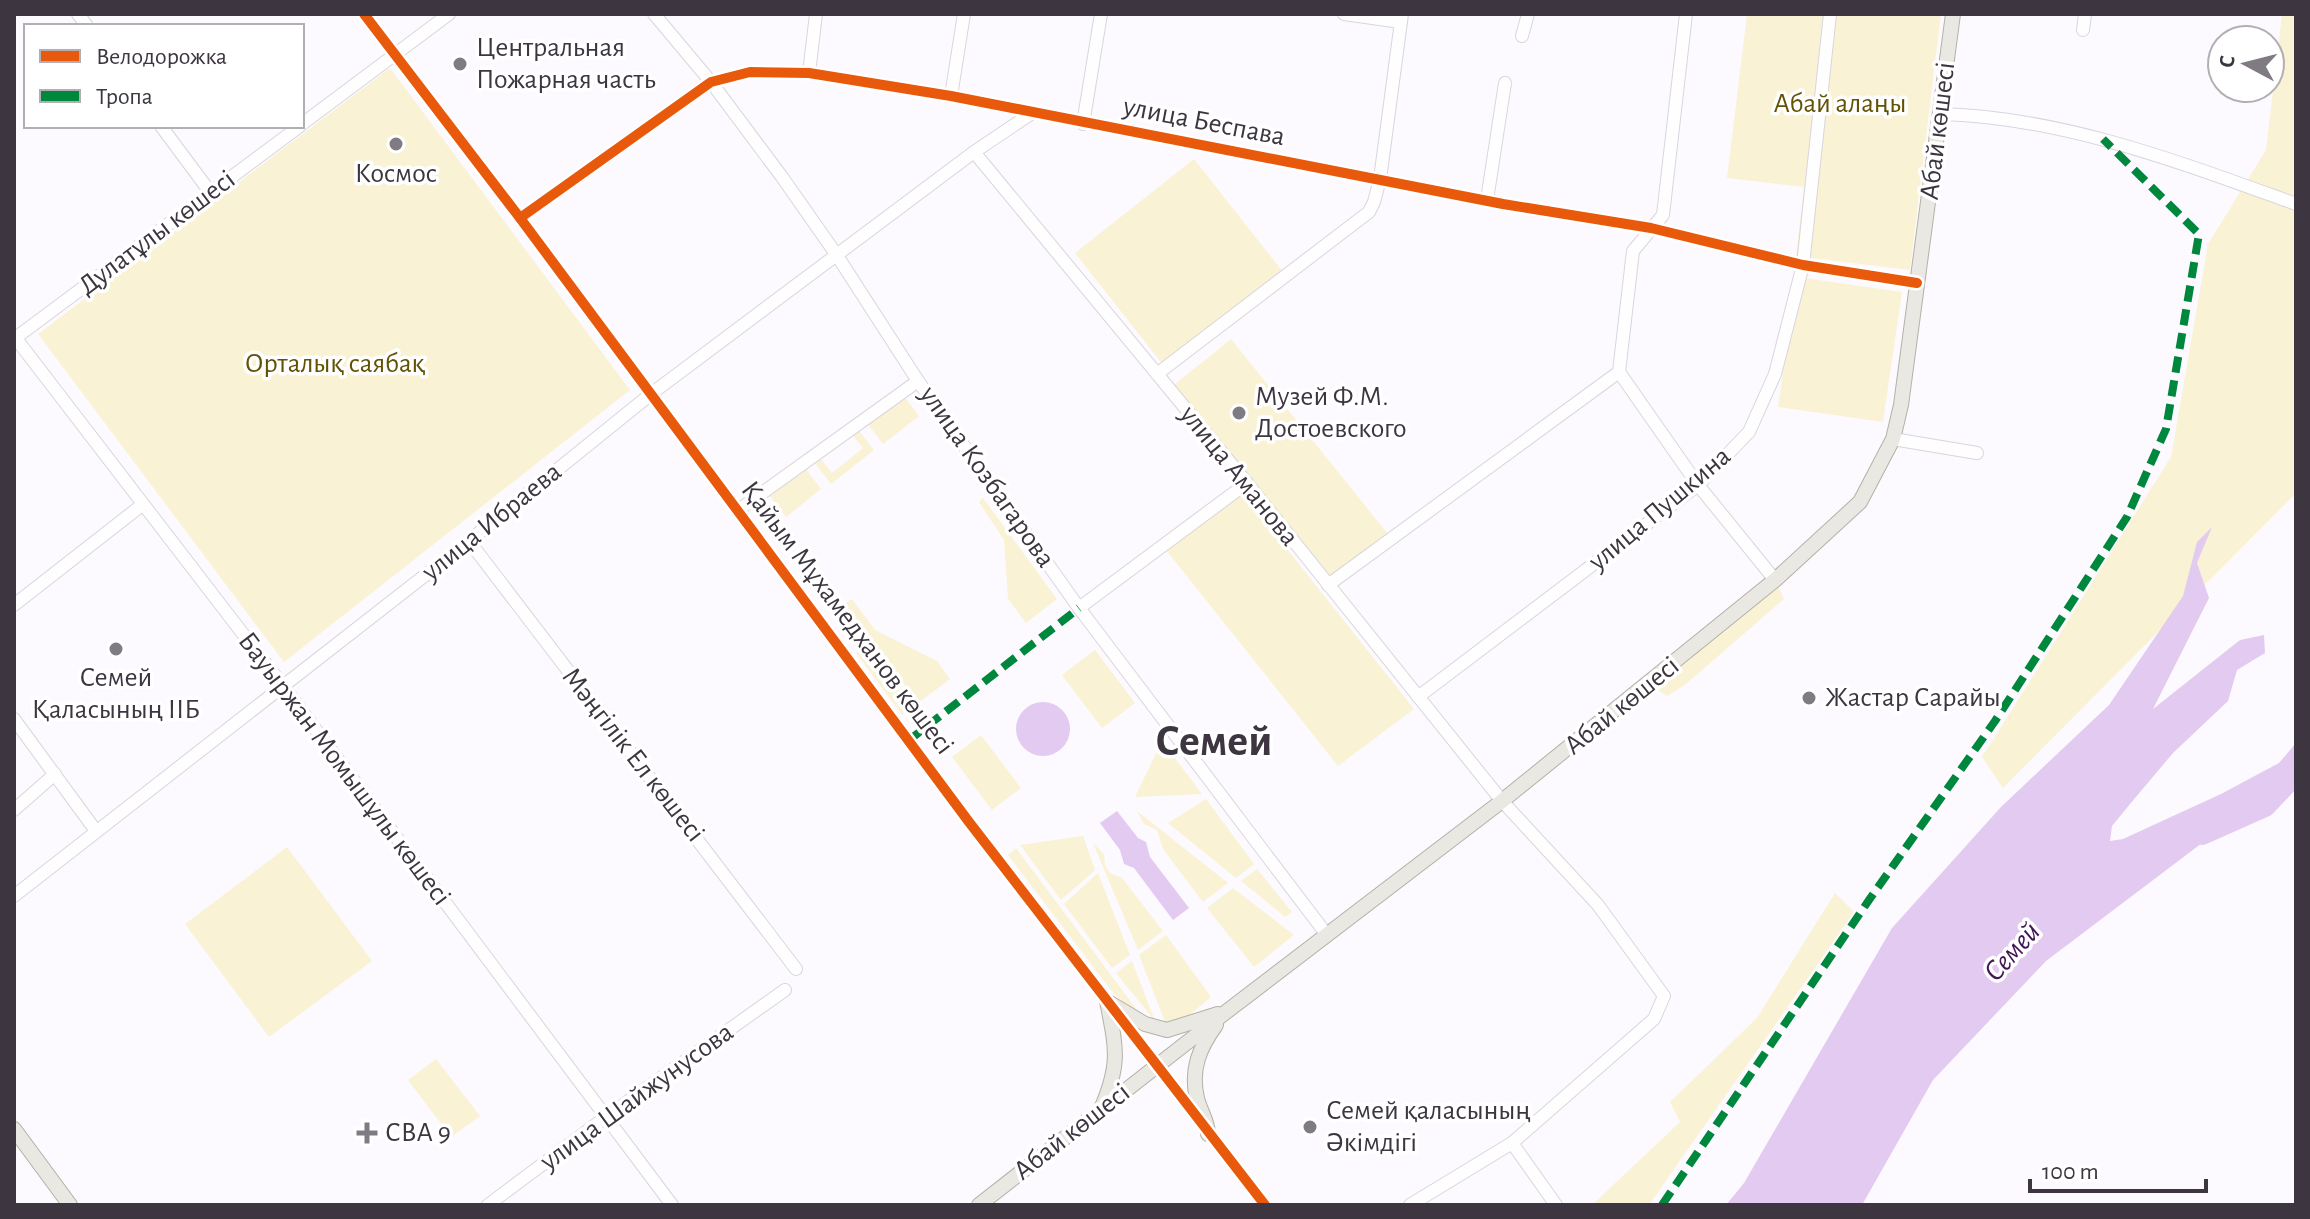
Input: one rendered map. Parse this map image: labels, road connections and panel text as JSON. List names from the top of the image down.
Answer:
{
  "streets": {
    "main road": ["Абай көшесі"],
    "street": [
      "улица Беспава",
      "Дулатұлы көшесі",
      "улица Аманова",
      "улица Козбагарова",
      "улица Пушкина",
      "улица Ибраева",
      "Қайым Мұхамедханов көшесі",
      "Мәңгілік Ел көшесі",
      "Бауыржан Момышұлы көшесі",
      "улица Шайжунусова"
    ]
  },
  "crossings": [
    ["улица Беспава", "Абай көшесі"],
    ["улица Беспава", "улица Козбагарова"],
    ["улица Беспава", "улица Пушкина"],
    ["улица Беспава", "улица Ибраева"],
    ["улица Беспава", "Қайым Мұхамедханов көшесі"],
    ["Абай көшесі", "улица Аманова"],
    ["Абай көшесі", "улица Козбагарова"],
    ["Абай көшесі", "Қайым Мұхамедханов көшесі"],
    ["Дулатұлы көшесі", "Қайым Мұхамедханов көшесі"],
    ["Дулатұлы көшесі", "Бауыржан Момышұлы көшесі"],
    ["улица Аманова", "улица Пушкина"],
    ["улица Аманова", "улица Ибраева"],
    ["улица Козбагарова", "улица Ибраева"],
    ["улица Ибраева", "Қайым Мұхамедханов көшесі"],
    ["улица Ибраева", "Мәңгілік Ел көшесі"],
    ["улица Ибраева", "Бауыржан Момышұлы көшесі"],
    ["Бауыржан Момышұлы көшесі", "улица Шайжунусова"]
  ],
  "districts": ["Семей"],
  "water": ["Семей"],
  "parks": ["Абай алаңы", "Орталық саябақ"],
  "places": {
    "other": [
      "Центральная Пожарная часть",
      "Космос",
      "Музей Ф.М. Достоевского",
      "Семей Қаласының ІІБ",
      "Жастар Сарайы",
      "Семей қаласының Әкімдігі"
    ],
    "health": ["СВА 9"]
  },
  "legend": ["Велодорожка", "Тропа"],
  "scale_bar": "100 m",
  "north": "left"
}
